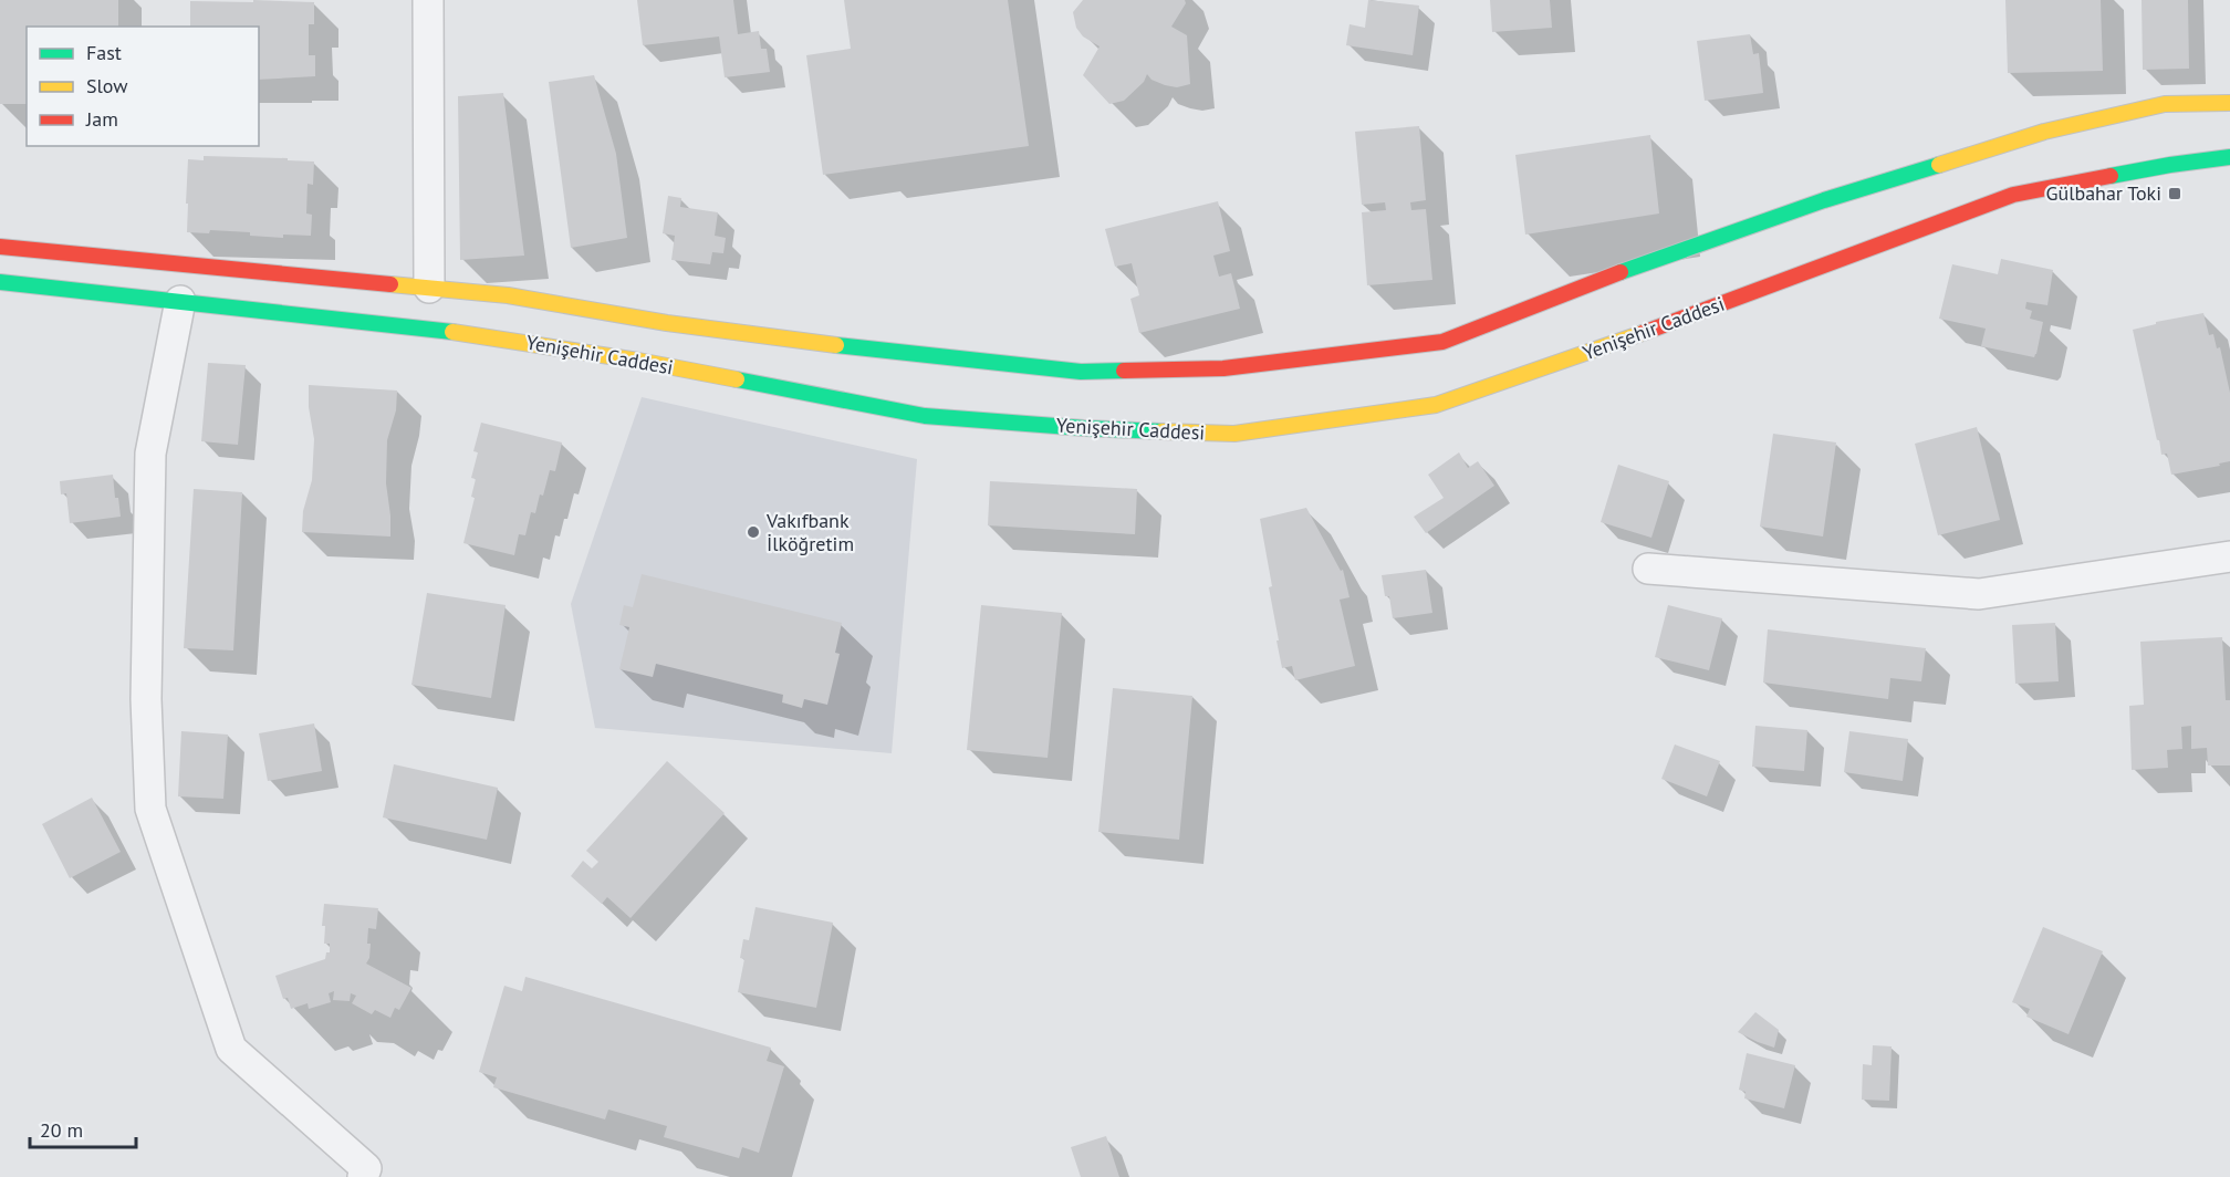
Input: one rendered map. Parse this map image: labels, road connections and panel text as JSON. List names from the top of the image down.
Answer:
{
  "streets": {
    "main road": ["Yenişehir Caddesi"]
  },
  "places": {
    "transit": ["Gülbahar Toki"],
    "other": ["Vakıfbank İlköğretim"]
  },
  "legend": ["Fast", "Slow", "Jam"],
  "scale_bar": "20 m"
}
